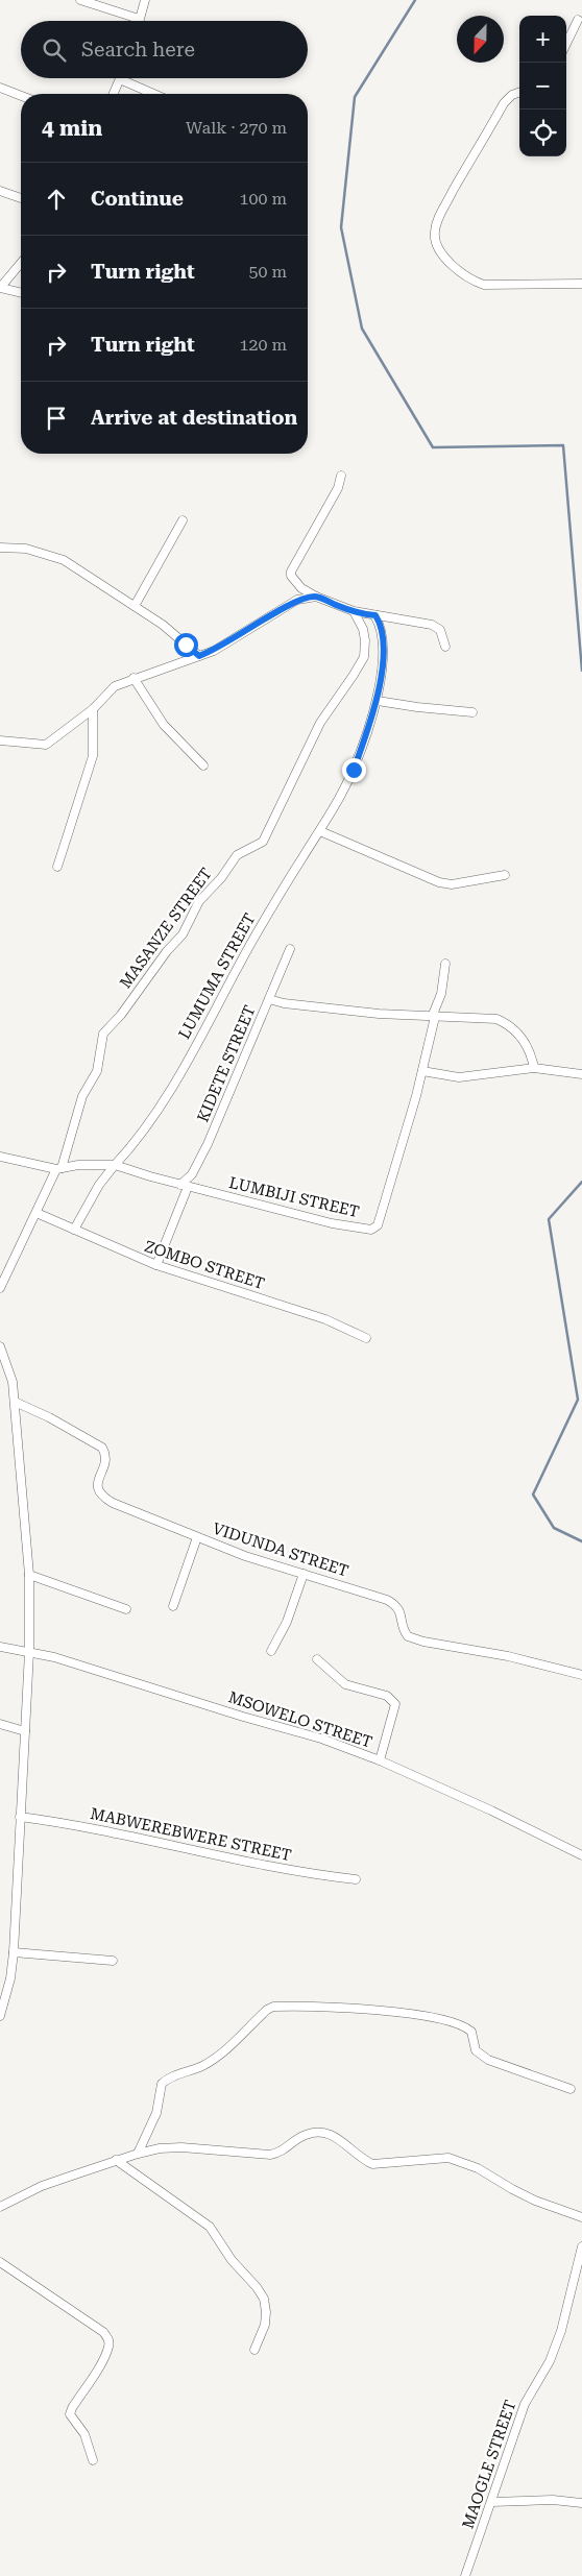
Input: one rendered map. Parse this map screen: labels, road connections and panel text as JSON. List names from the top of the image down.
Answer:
{
  "streets": {
    "street": [
      "MASANZE STREET",
      "LUMUMA STREET",
      "KIDETE STREET",
      "LUMBIJI STREET",
      "ZOMBO STREET",
      "VIDUNDA STREET",
      "MSOWELO STREET",
      "MABWEREBWERE STREET",
      "MAOGLE STREET"
    ]
  },
  "crossings": [
    ["LUMUMA STREET", "LUMBIJI STREET"],
    ["LUMUMA STREET", "ZOMBO STREET"],
    ["KIDETE STREET", "LUMBIJI STREET"],
    ["KIDETE STREET", "ZOMBO STREET"]
  ],
  "north": "bottom",
  "page": {
    "map_buttons": ["+", "−"],
    "search": "Search here",
    "heading": ["4 min", "Walk · 270 m"],
    "list": [
      ["Continue", "100 m"],
      ["Turn right", "50 m"],
      ["Turn right", "120 m"],
      "Arrive at destination"
    ]
  }
}
